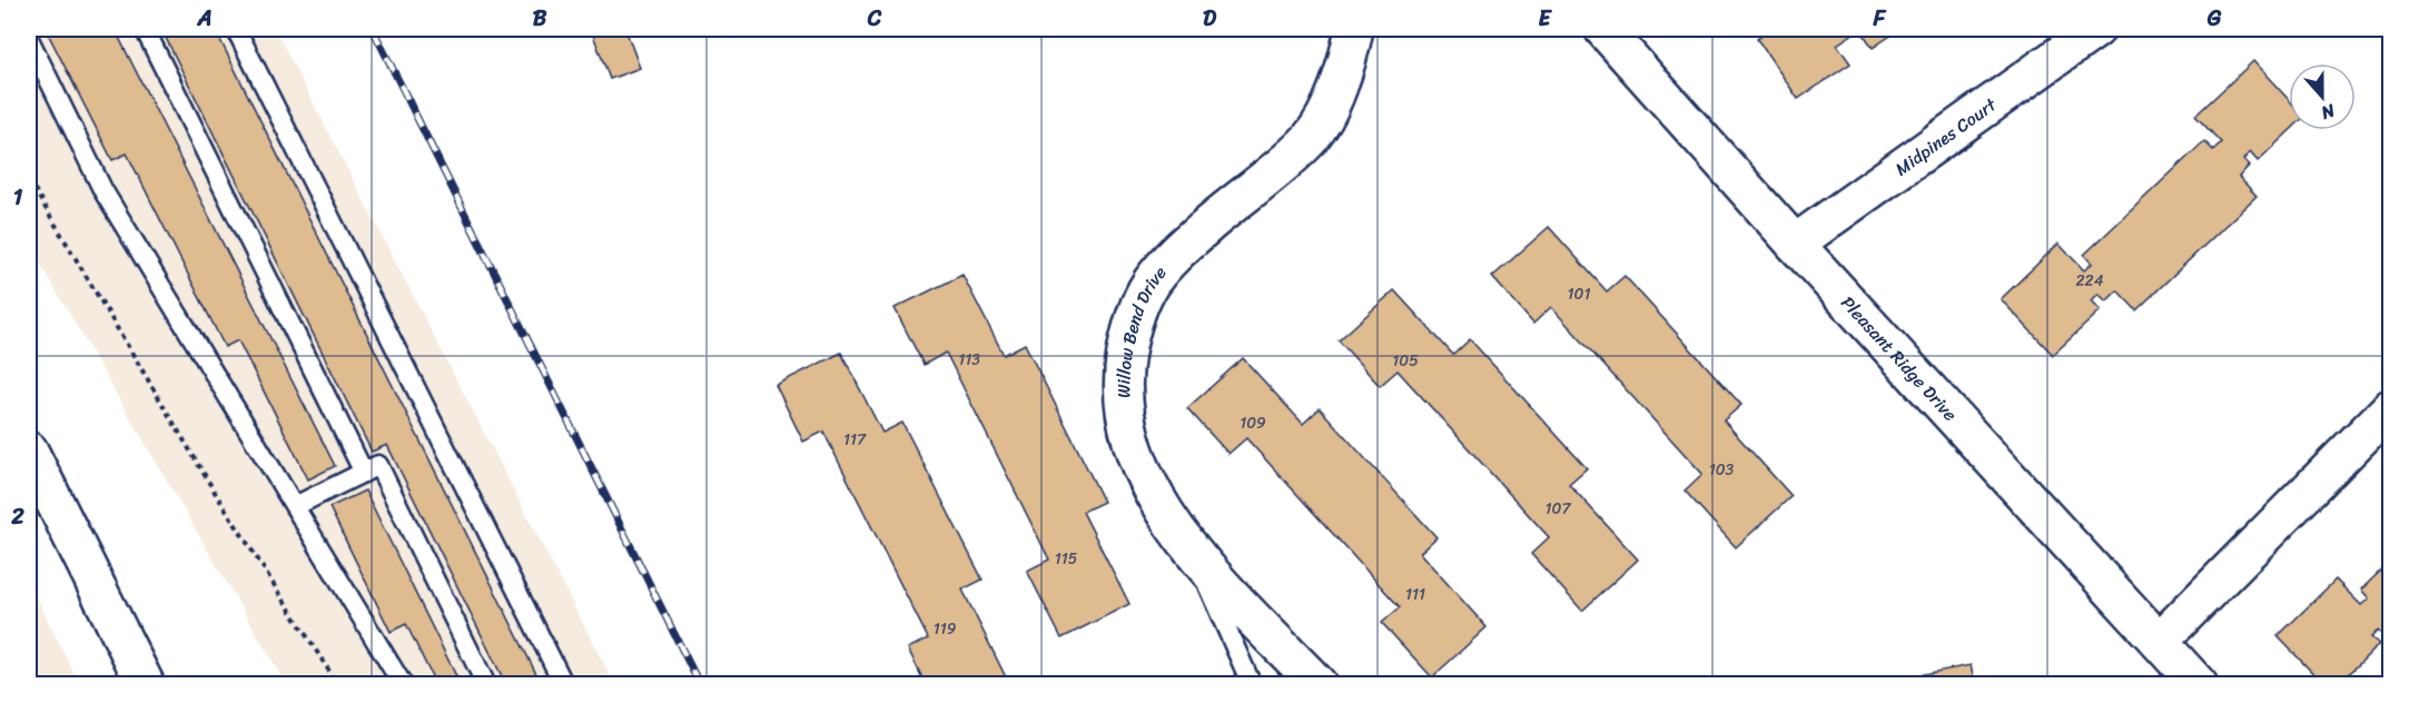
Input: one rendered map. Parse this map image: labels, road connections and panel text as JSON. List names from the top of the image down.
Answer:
{
  "streets": {
    "street": ["Midpines Court", "Willow Bend Drive", "Pleasant Ridge Drive"]
  },
  "crossings": [
    ["Midpines Court", "Pleasant Ridge Drive"]
  ],
  "house_numbers": [
    "224",
    "101",
    "113",
    "105",
    "109",
    "117",
    "103",
    "107",
    "115",
    "111",
    "119"
  ],
  "north": "bottom",
  "grid": {
    "columns": [
      "A",
      "B",
      "C",
      "D",
      "E",
      "F",
      "G"
    ],
    "rows": ["1", "2"]
  }
}
